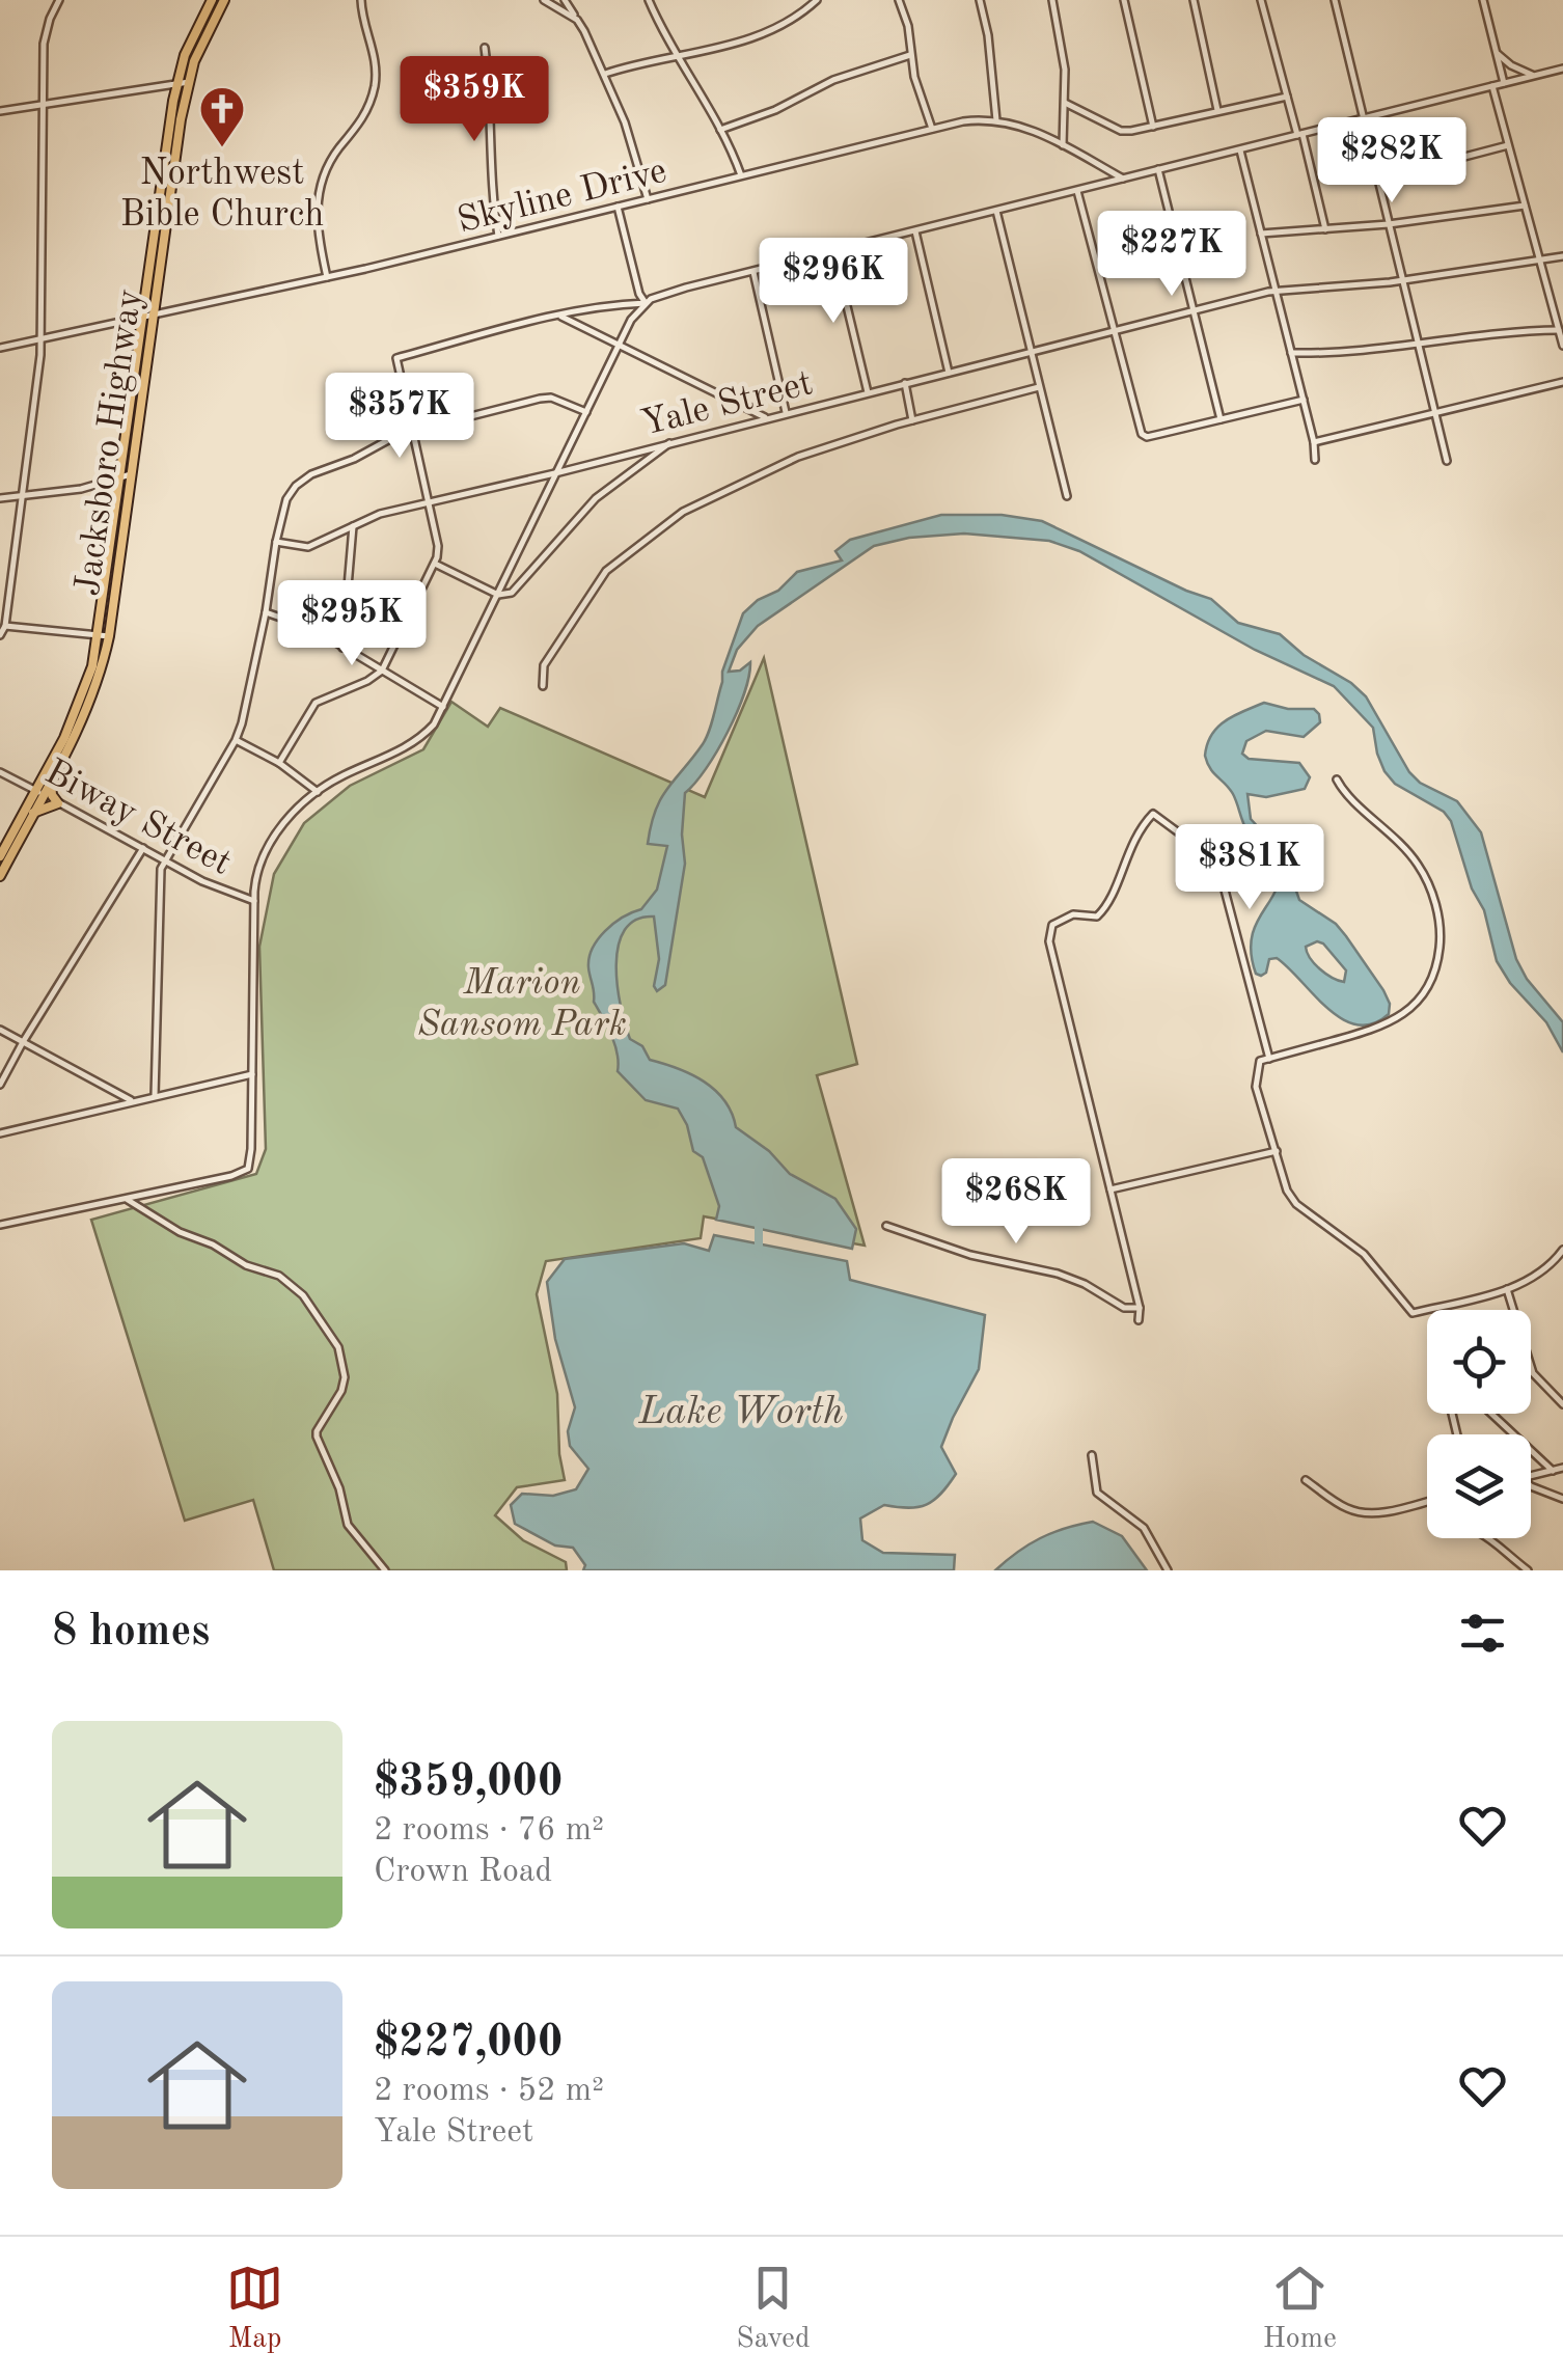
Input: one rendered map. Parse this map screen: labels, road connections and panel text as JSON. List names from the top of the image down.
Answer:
{
  "streets": {
    "main road": ["Jacksboro Highway"],
    "street": ["Skyline Drive", "Yale Street", "Biway Street"]
  },
  "crossings": [
    ["Skyline Drive", "Jacksboro Highway"],
    ["Jacksboro Highway", "Biway Street"]
  ],
  "water": ["Lake Worth"],
  "parks": ["Marion Sansom Park"],
  "places": {
    "church": ["Northwest Bible Church"]
  },
  "page": {
    "price": [
      "$359K",
      "$282K",
      "$227K",
      "$296K",
      "$357K",
      "$295K",
      "$381K",
      "$268K"
    ],
    "heading": "8 homes",
    "list": [
      {
        "name": "$359,000",
        "note": "2 rooms · 76 m² · Crown Road"
      },
      {
        "name": "$227,000",
        "note": "2 rooms · 52 m² · Yale Street"
      }
    ],
    "tabs": ["Map", "Saved", "Home"]
  }
}
